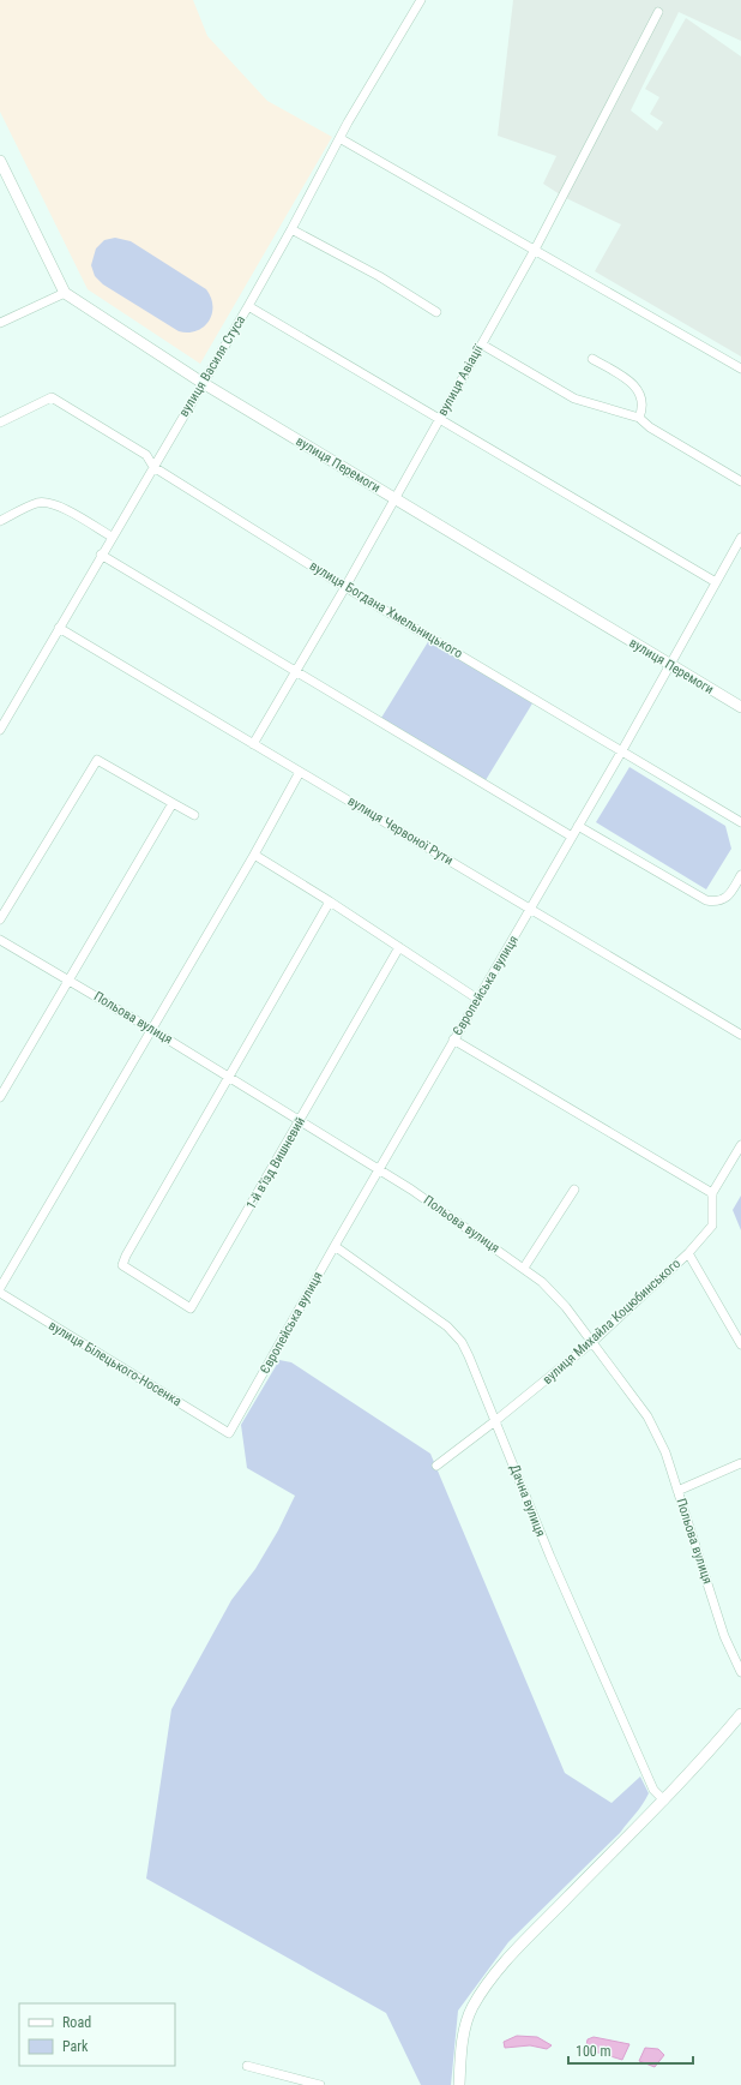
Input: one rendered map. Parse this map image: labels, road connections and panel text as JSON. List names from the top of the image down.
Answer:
{
  "streets": {
    "street": [
      "вулиця Василя Стуса",
      "вулиця Авіації",
      "вулиця Перемоги",
      "вулиця Богдана Хмельницького",
      "вулиця Червоної Рути",
      "Європейська вулиця",
      "Польова вулиця",
      "1-й в'їзд Вишневий",
      "вулиця Михайла Коцюбинського",
      "вулиця Білецького-Носенка",
      "Дачна вулиця"
    ]
  },
  "crossings": [
    ["вулиця Василя Стуса", "вулиця Перемоги"],
    ["вулиця Василя Стуса", "вулиця Богдана Хмельницького"],
    ["вулиця Василя Стуса", "вулиця Червоної Рути"],
    ["вулиця Авіації", "вулиця Перемоги"],
    ["вулиця Авіації", "вулиця Богдана Хмельницького"],
    ["вулиця Авіації", "вулиця Червоної Рути"],
    ["вулиця Перемоги", "Європейська вулиця"],
    ["вулиця Богдана Хмельницького", "Європейська вулиця"],
    ["вулиця Червоної Рути", "Європейська вулиця"],
    ["Європейська вулиця", "Польова вулиця"],
    ["Європейська вулиця", "вулиця Білецького-Носенка"],
    ["Європейська вулиця", "Дачна вулиця"],
    ["Польова вулиця", "1-й в'їзд Вишневий"],
    ["Польова вулиця", "вулиця Михайла Коцюбинського"],
    ["вулиця Михайла Коцюбинського", "Дачна вулиця"]
  ],
  "legend": ["Road", "Park"],
  "scale_bar": "100 m"
}
